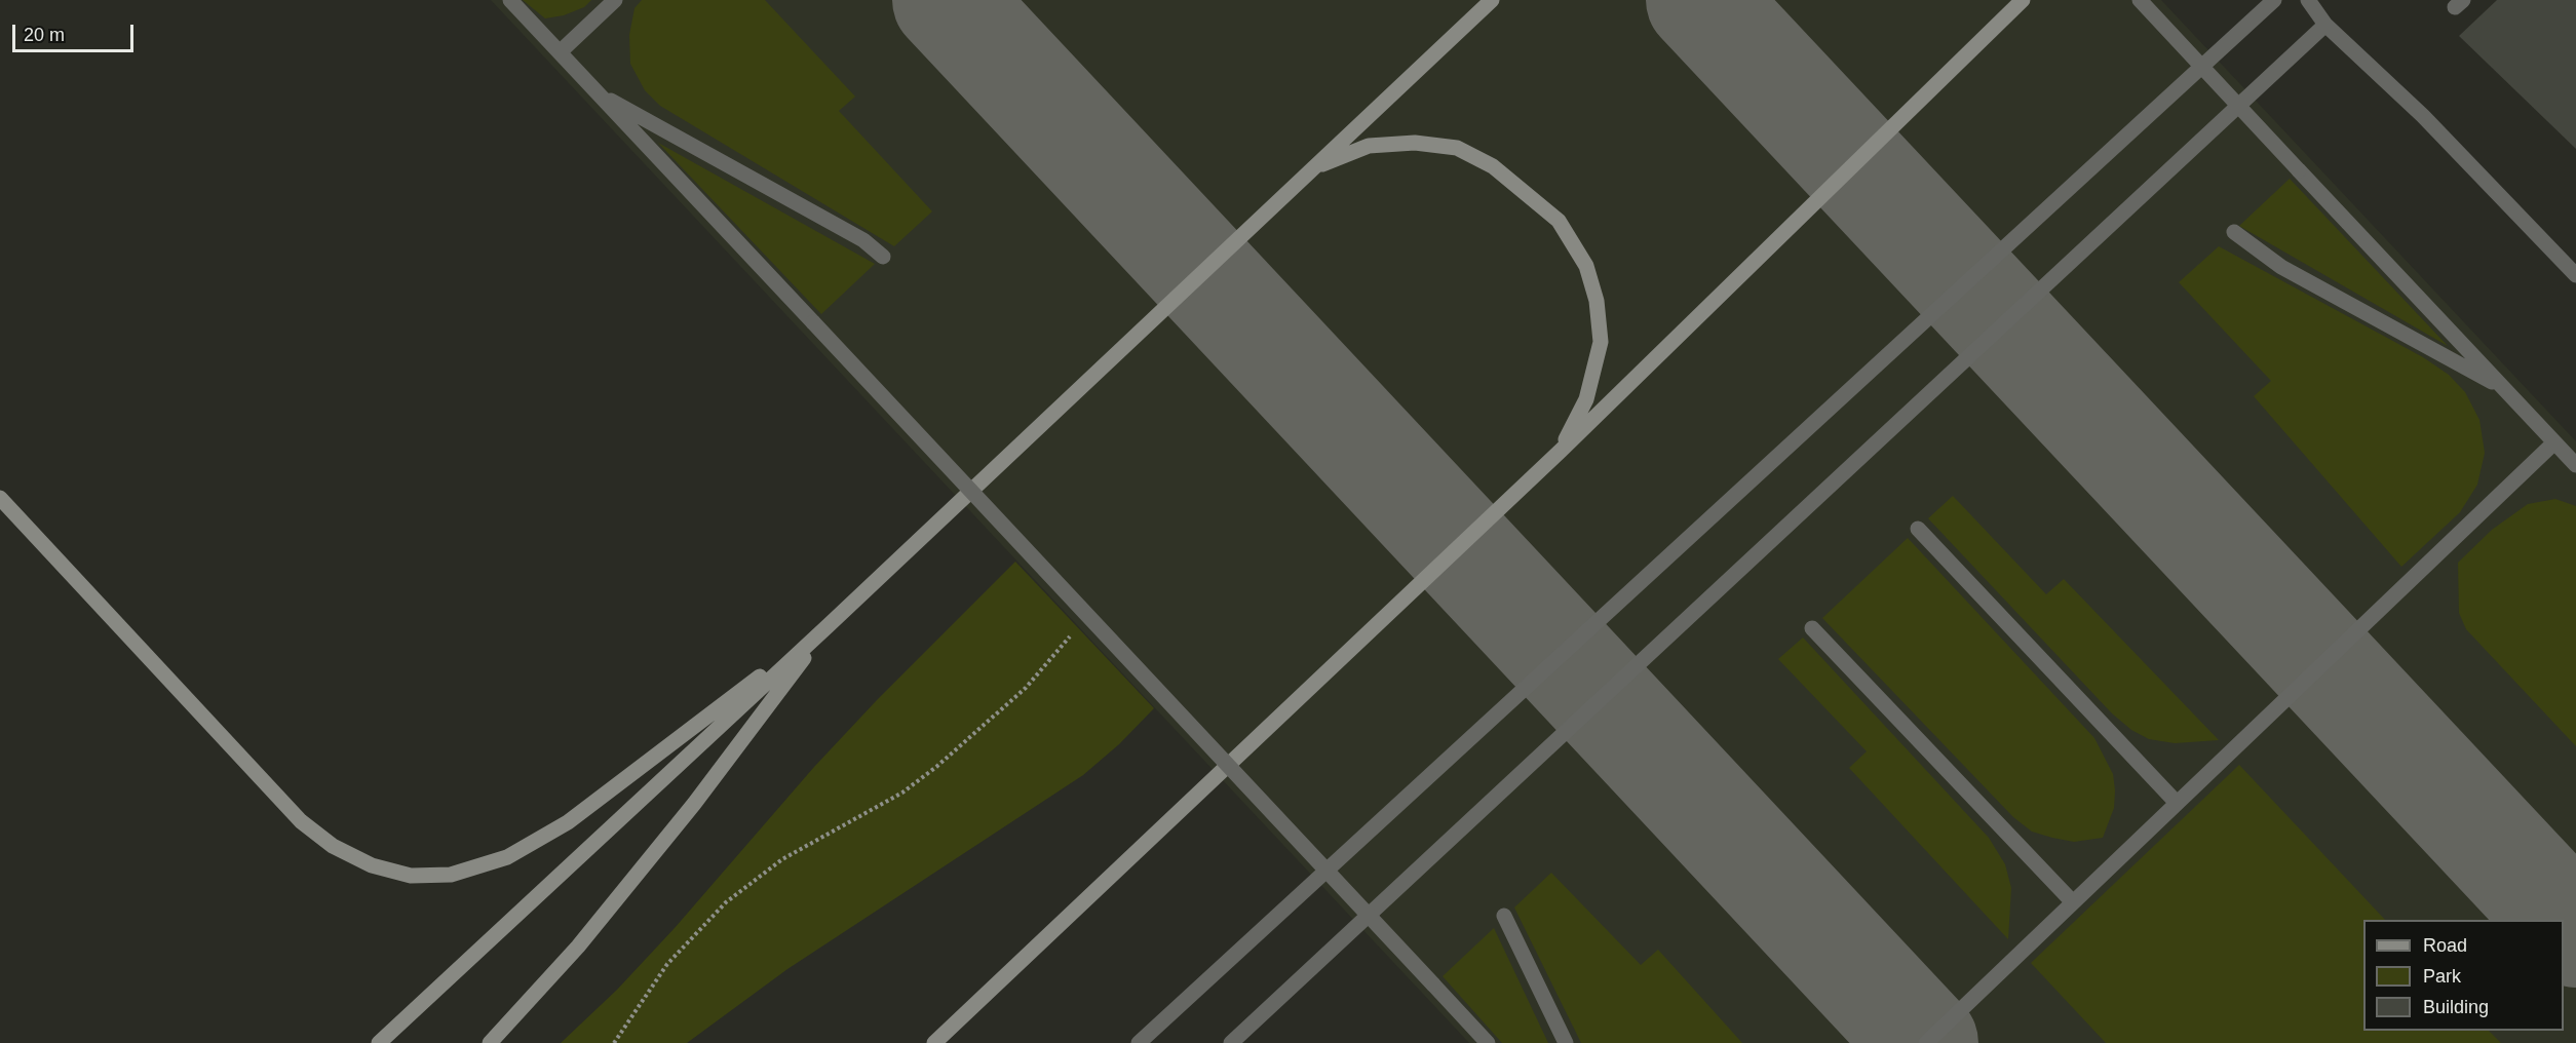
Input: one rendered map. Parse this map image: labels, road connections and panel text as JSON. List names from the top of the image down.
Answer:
{
  "legend": ["Road", "Park", "Building"],
  "scale_bar": "20 m"
}
